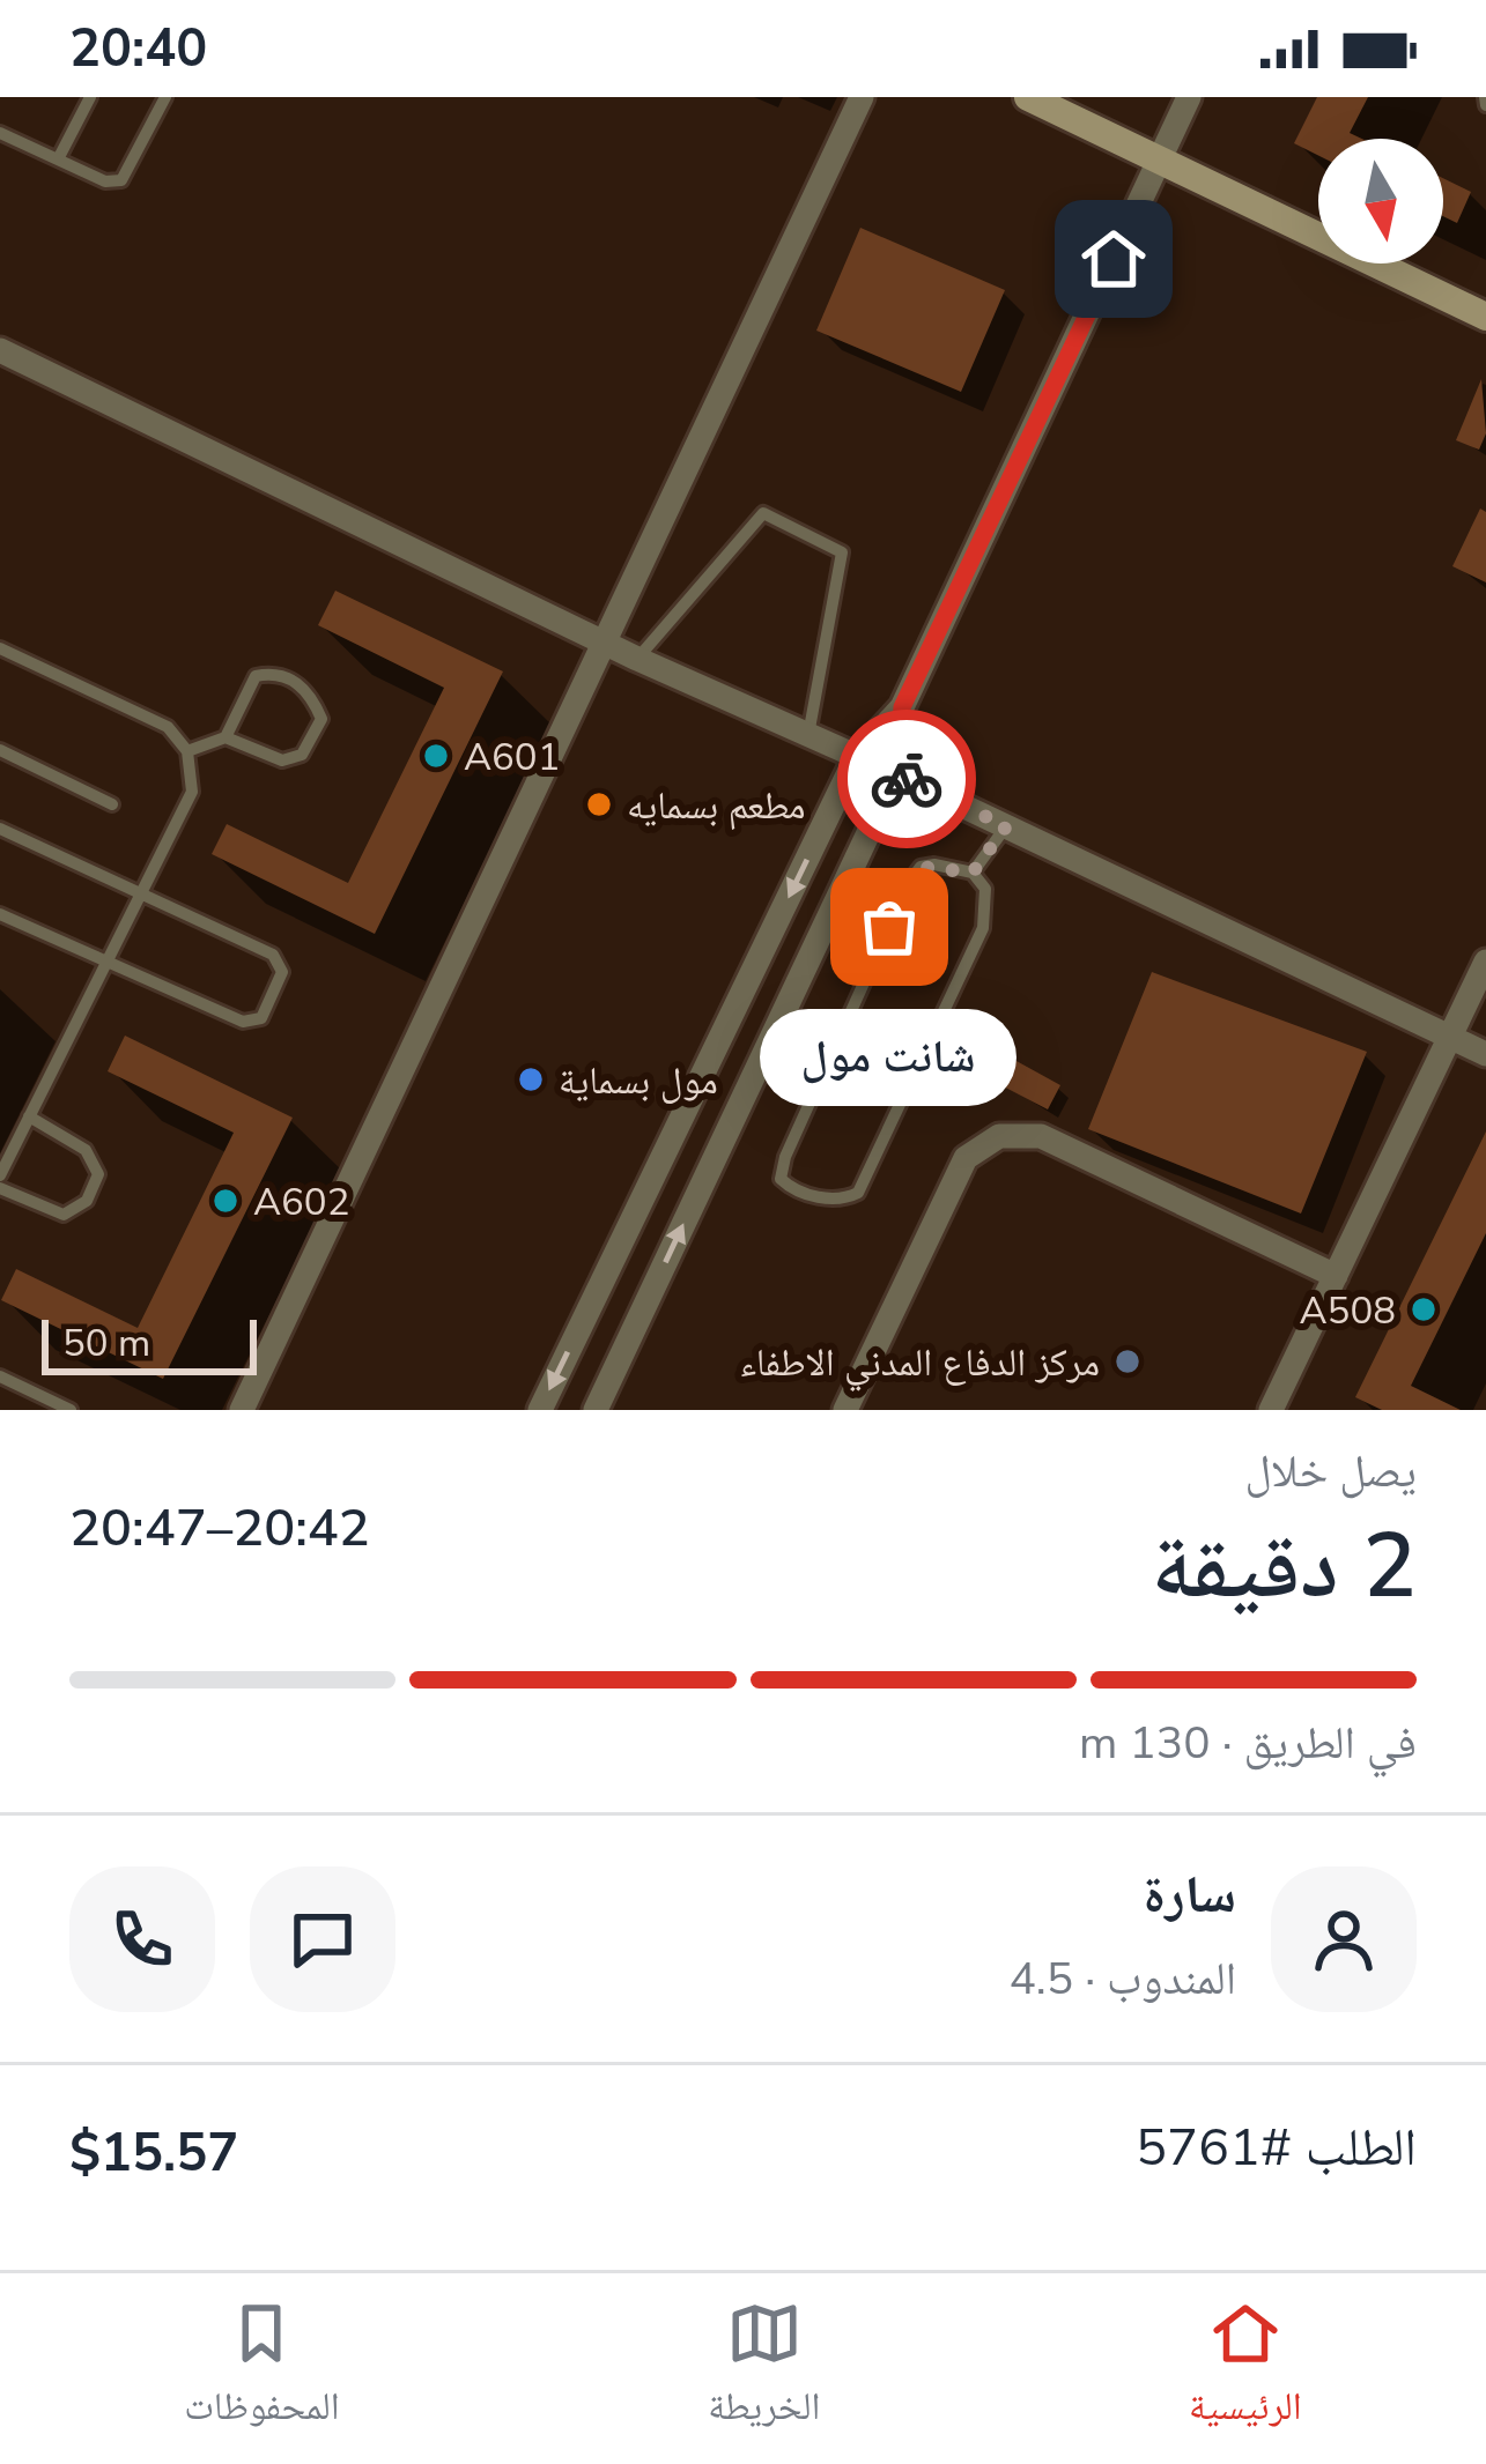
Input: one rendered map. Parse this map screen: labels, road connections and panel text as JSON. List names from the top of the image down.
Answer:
{
  "places": [
    "A601",
    "مطعم بسمايه",
    "شانت مول",
    "مول بسماية",
    "A602",
    "A508",
    "مركز الدفاع المدني الاطفاء"
  ],
  "scale_bar": "50 m",
  "north": "bottom",
  "page": {
    "status": "20:40",
    "bubble": "شانت مول",
    "scale": "50 m",
    "heading": ["2 دقيقة", "يصل خلال", "20:42–20:47"],
    "panel": [
      "سارة",
      "المندوب · 4.5",
      "الطلب #5761",
      "$15.57"
    ],
    "bar": "في الطريق · 130 m",
    "tabs": ["الرئيسية", "الخريطة", "المحفوظات"]
  }
}
